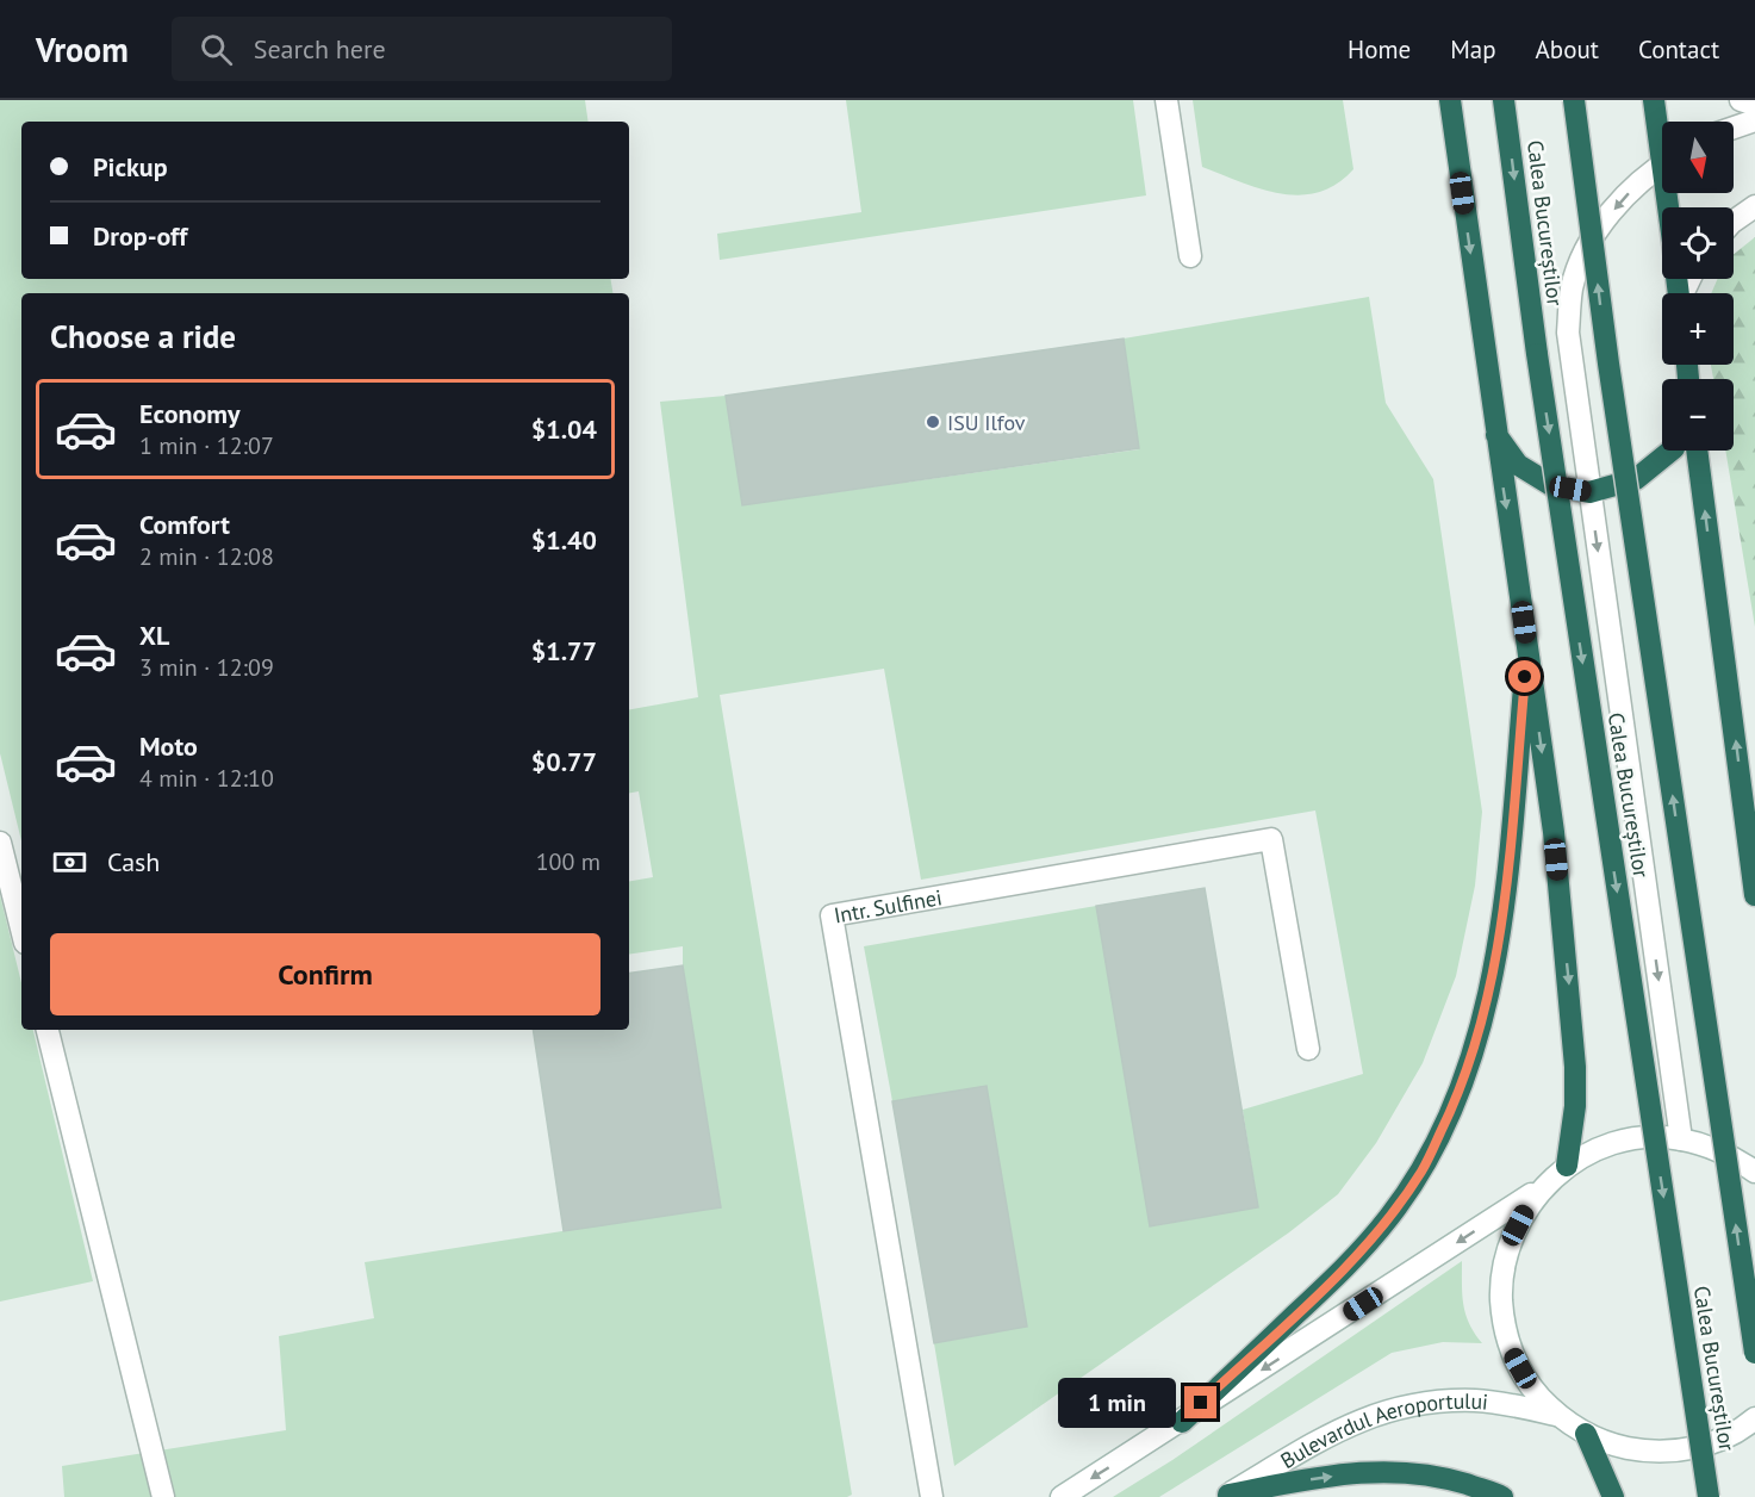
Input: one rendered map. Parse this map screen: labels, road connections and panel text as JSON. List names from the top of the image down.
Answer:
{
  "streets": {
    "highway": ["Calea Bucureștilor"],
    "street": ["Intr. Sulfinei", "Bulevardul Aeroportului"]
  },
  "places": ["ISU Ilfov"],
  "north": "bottom",
  "page": {
    "header": "Vroom",
    "search": "Search here",
    "nav": [
      "Home",
      "Map",
      "About",
      "Contact"
    ],
    "map_buttons": ["+", "−"],
    "banner": ["Pickup", "Drop-off"],
    "heading": "Choose a ride",
    "list": [
      {
        "name": "Economy",
        "note": "1 min · 12:07",
        "value": "$1.04"
      },
      {
        "name": "Comfort",
        "note": "2 min · 12:08",
        "value": "$1.40"
      },
      {
        "name": "XL",
        "note": "3 min · 12:09",
        "value": "$1.77"
      },
      {
        "name": "Moto",
        "note": "4 min · 12:10",
        "value": "$0.77"
      }
    ],
    "pay": ["Cash", "100 m"],
    "buttons": "Confirm",
    "bubble": "1 min"
  }
}
